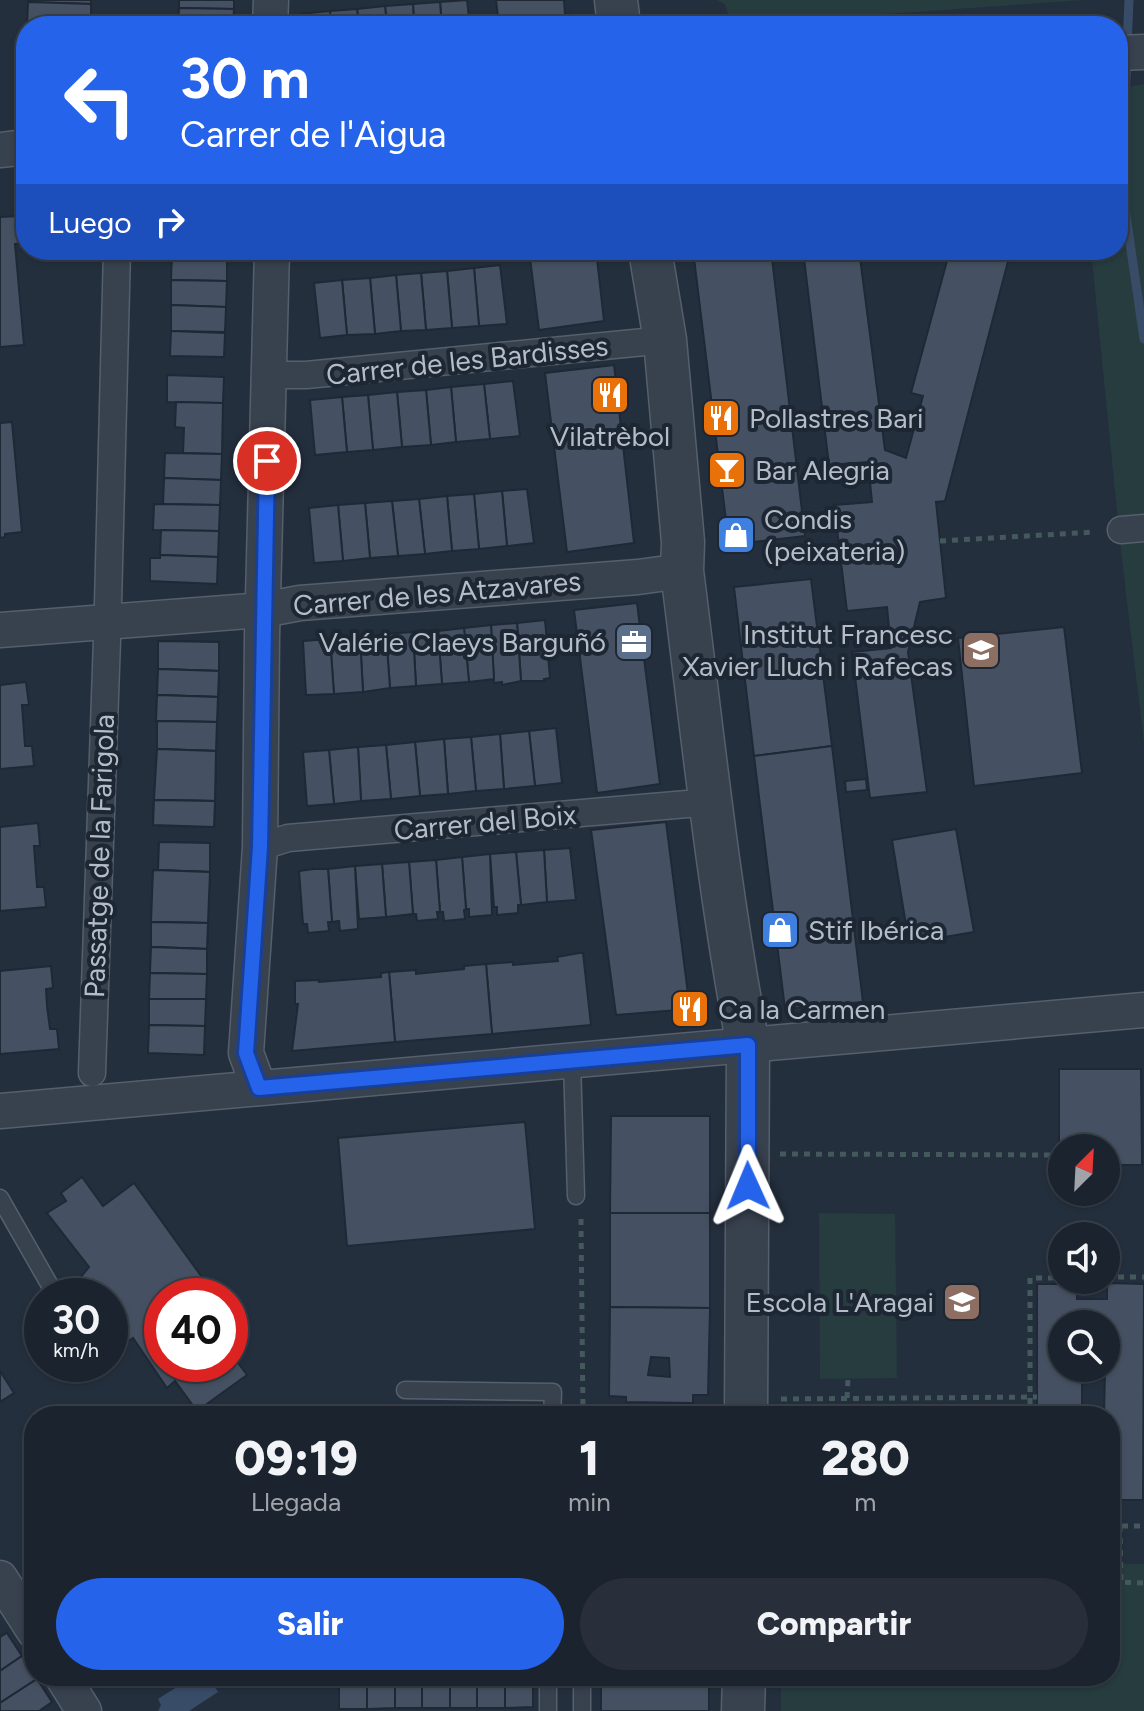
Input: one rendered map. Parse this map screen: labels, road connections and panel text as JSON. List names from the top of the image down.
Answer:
{
  "streets": {
    "street": [
      "Carrer de les Bardisses",
      "Carrer de les Atzavares",
      "Carrer del Boix",
      "Passatge de la Farigola"
    ]
  },
  "places": {
    "restaurant": ["Vilatrèbol", "Pollastres Bari", "Ca la Carmen"],
    "bar": ["Bar Alegria"],
    "shop": ["Condis (peixateria)", "Stif Ibérica"],
    "office": ["Valérie Claeys Barguñó"],
    "school or university": ["Institut Francesc Xavier Lluch i Rafecas", "Escola L'Aragai"]
  },
  "north": "top right",
  "page": {
    "turn": ["30 m", "Carrer de l'Aigua"],
    "then": "Luego",
    "speed": "30 km/h",
    "limit": "40",
    "eta": [
      "09:19",
      "Llegada",
      "1",
      "min",
      "280",
      "m"
    ],
    "buttons": ["Salir", "Compartir"]
  }
}
